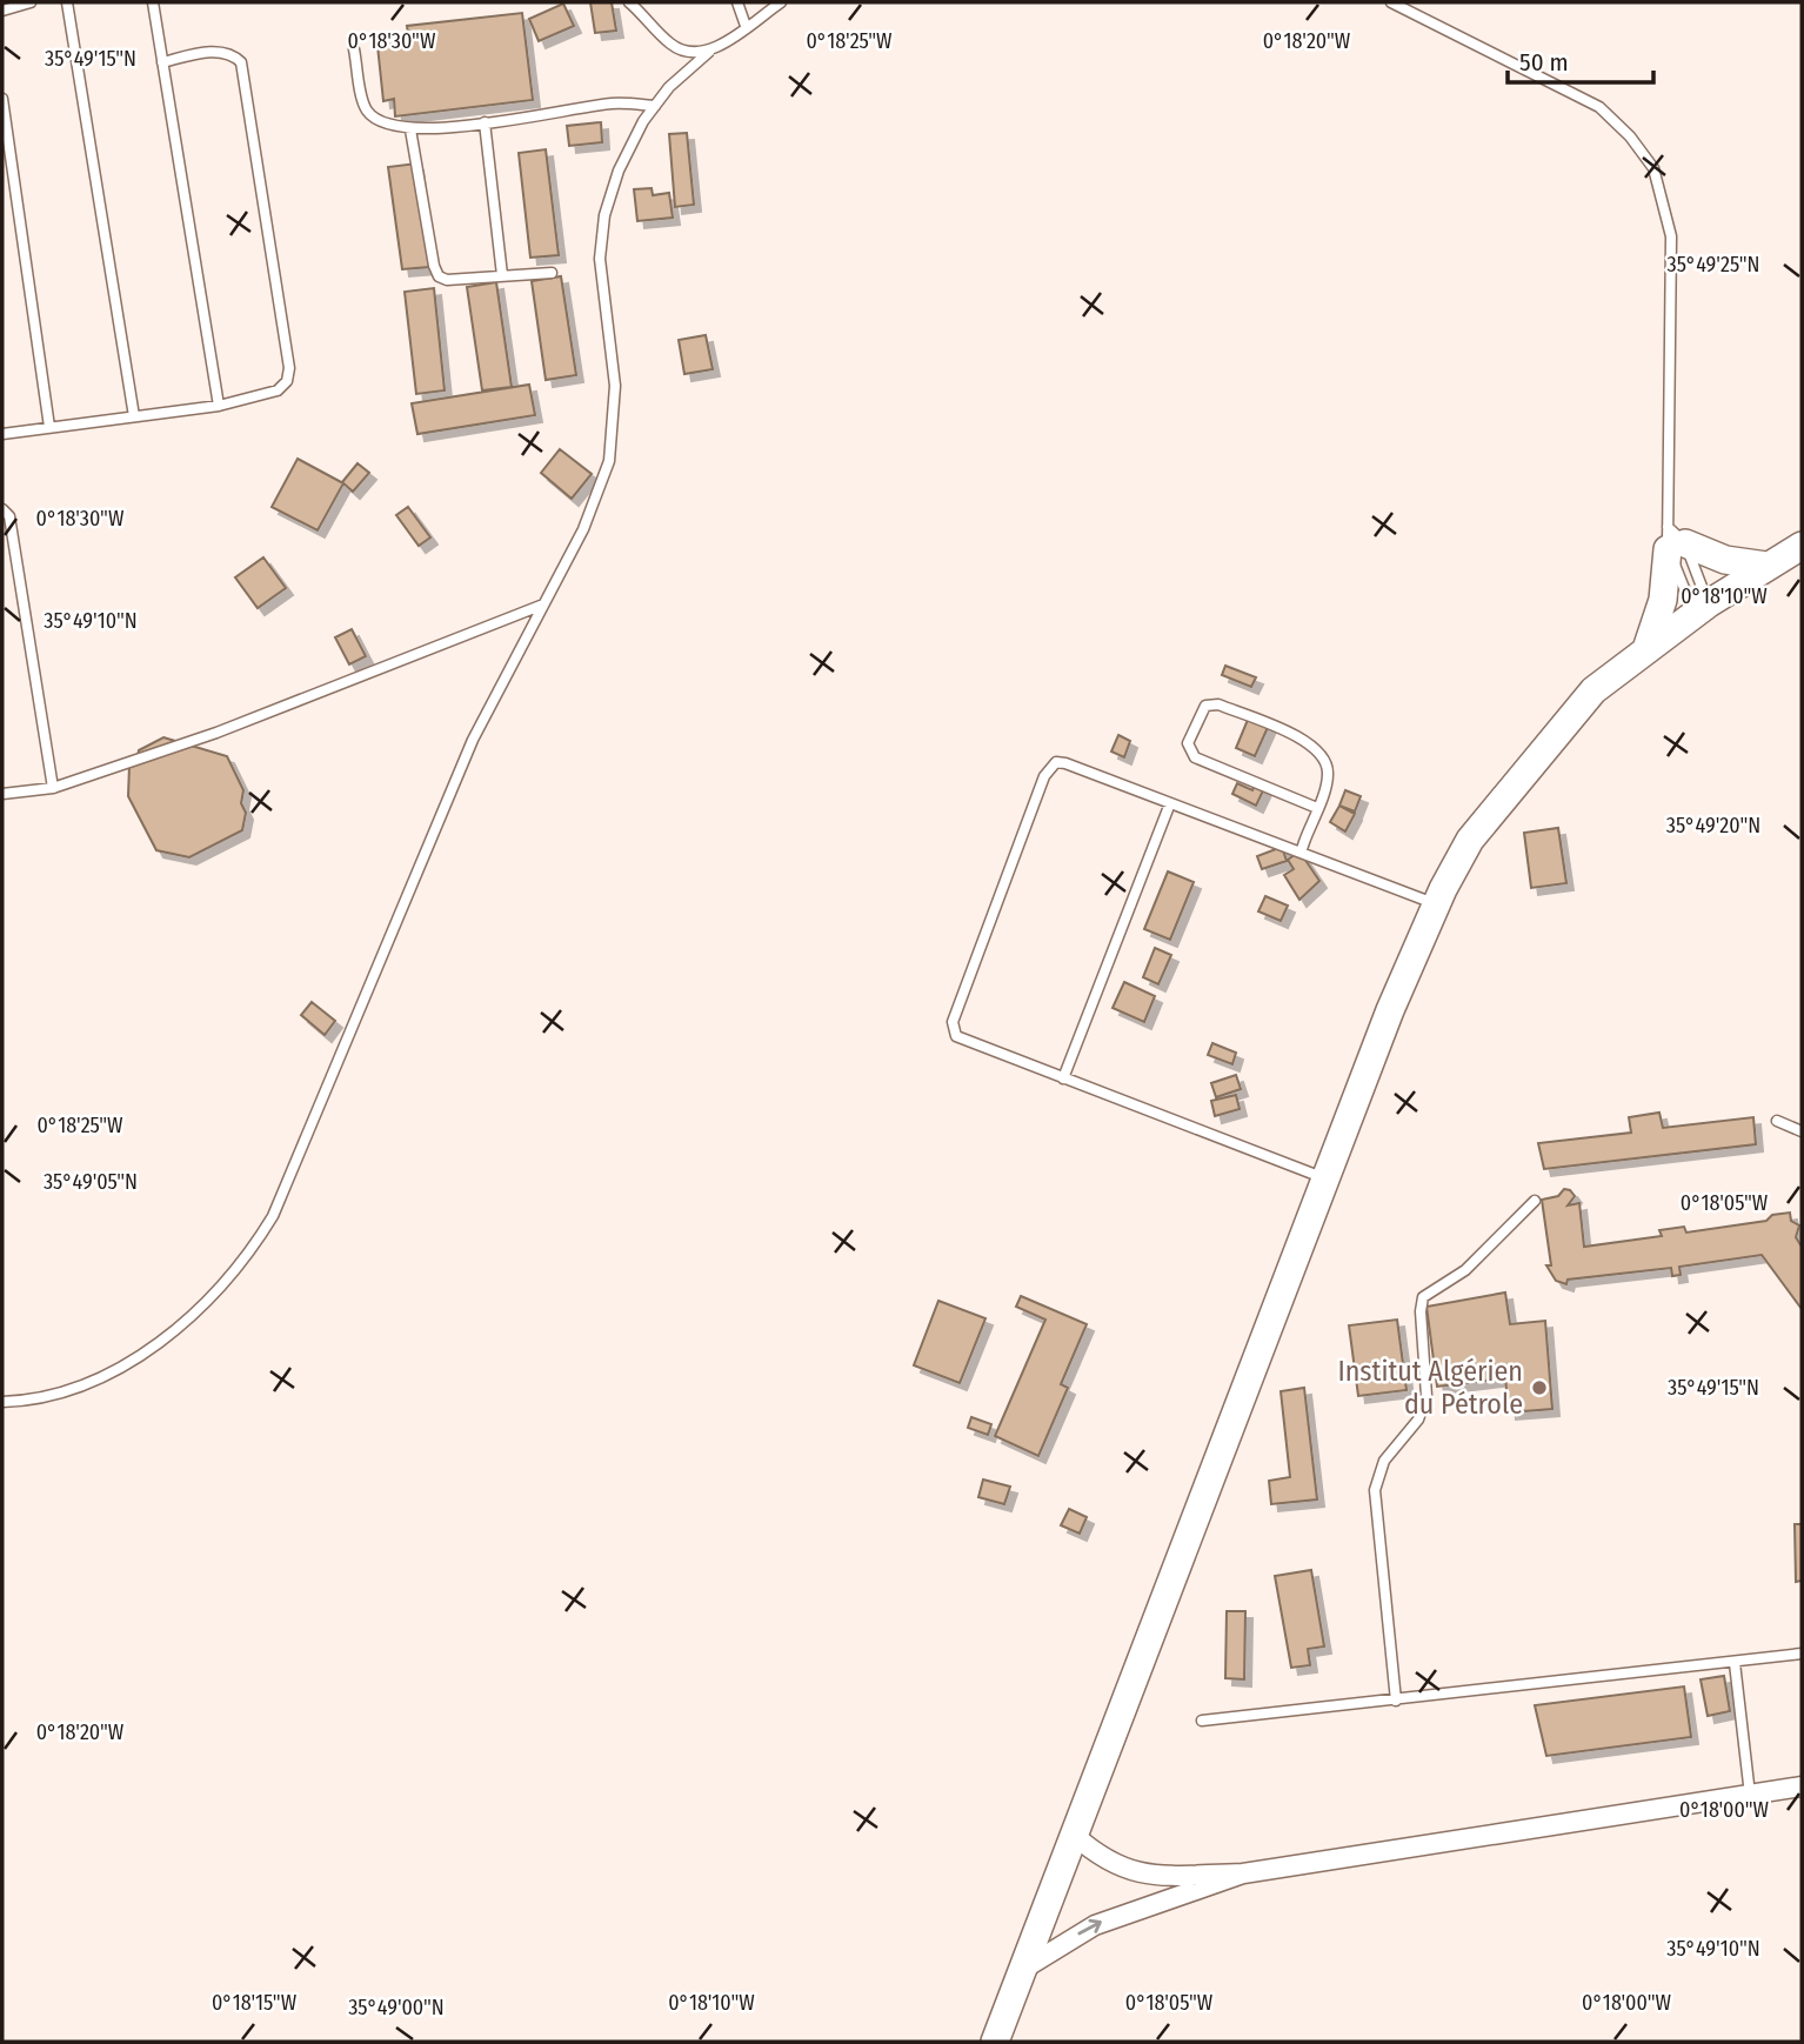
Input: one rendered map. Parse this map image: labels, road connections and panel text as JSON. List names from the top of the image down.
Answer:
{
  "places": ["Institut Algérien du Pétrole"],
  "scale_bar": "50 m",
  "coordinates": [
    "0°18'30\"W",
    "0°18'25\"W",
    "0°18'20\"W",
    "35°49'15\"N",
    "35°49'25\"N",
    "0°18'10\"W",
    "35°49'10\"N",
    "35°49'20\"N",
    "35°49'05\"N",
    "0°18'05\"W",
    "0°18'00\"W",
    "0°18'15\"W",
    "35°49'00\"N"
  ]
}
